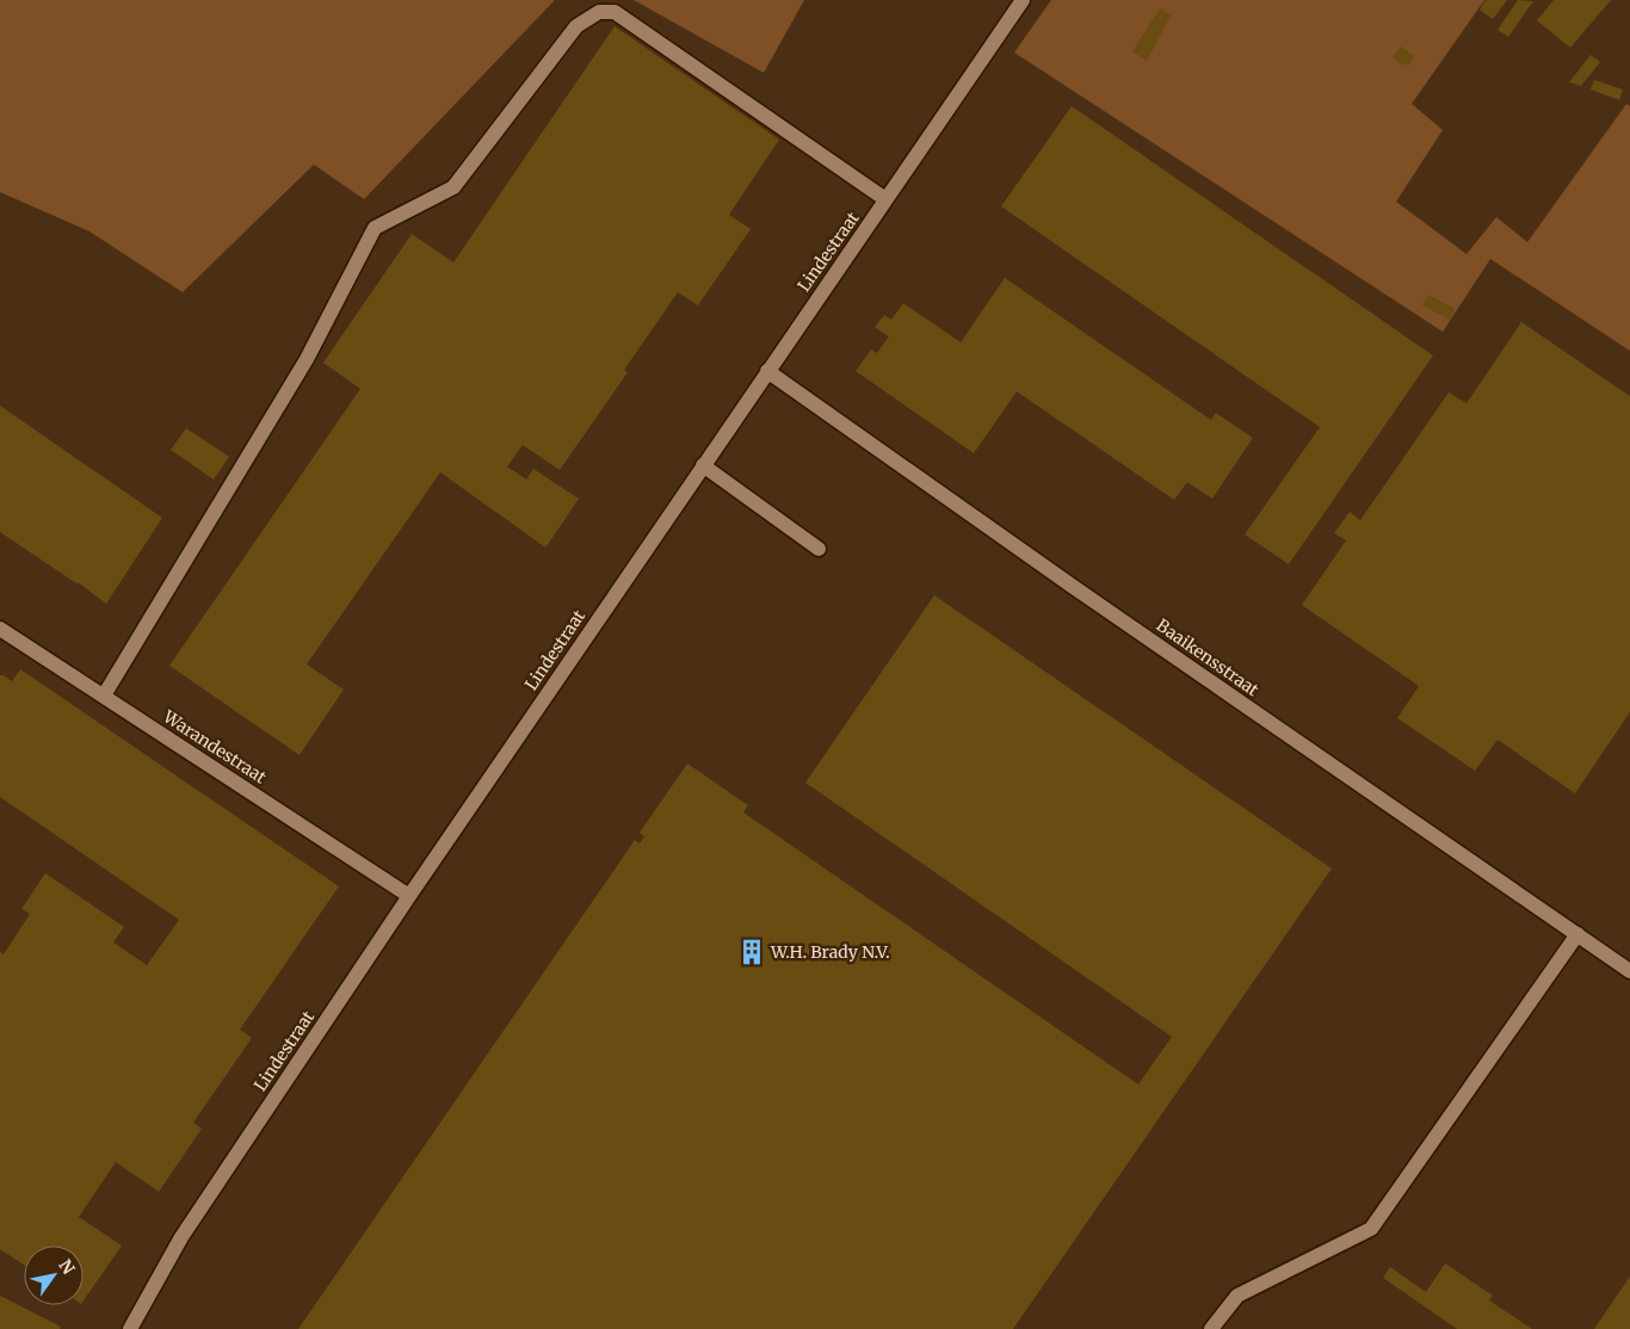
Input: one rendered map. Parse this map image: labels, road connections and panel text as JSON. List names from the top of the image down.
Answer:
{
  "streets": {
    "street": ["Lindestraat", "Baaikensstraat", "Warandestraat"]
  },
  "crossings": [
    ["Lindestraat", "Baaikensstraat"],
    ["Lindestraat", "Warandestraat"]
  ],
  "places": {
    "building": ["W.H. Brady N.V."]
  },
  "north": "top right"
}
